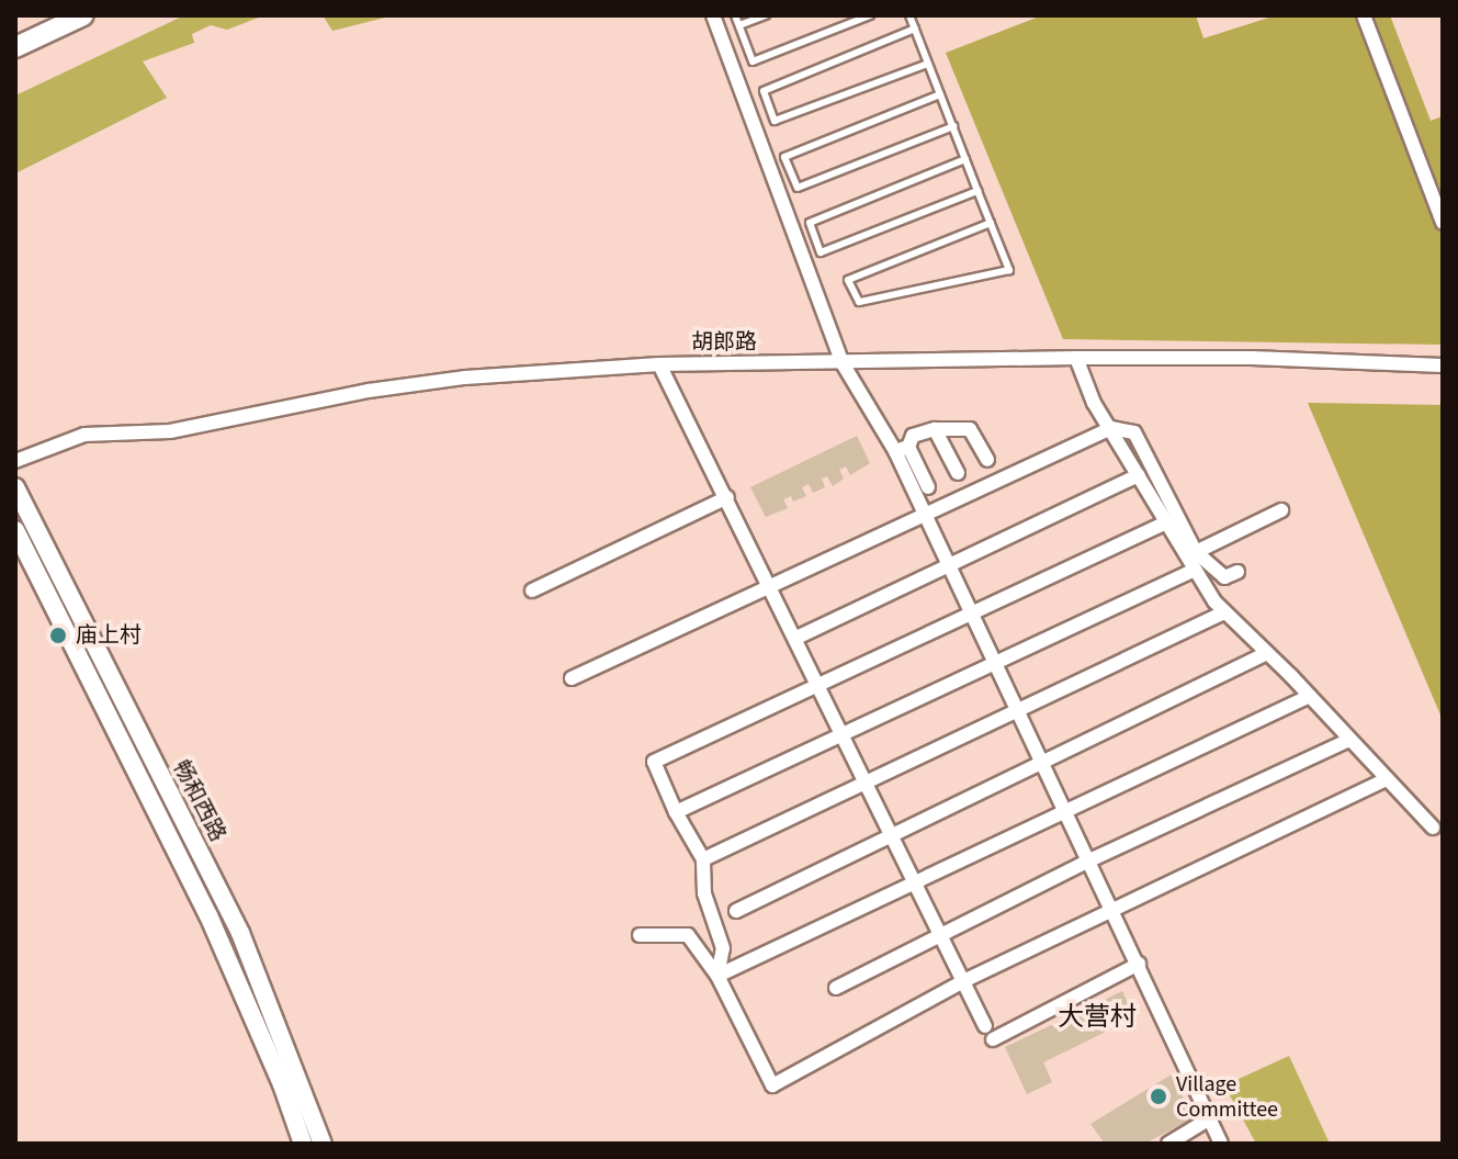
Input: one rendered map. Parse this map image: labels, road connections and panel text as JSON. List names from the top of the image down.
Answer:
{
  "streets": {
    "main road": ["畅和西路"],
    "street": ["胡郎路"]
  },
  "districts": ["大营村"],
  "places": ["庙上村", "Village Committee"]
}
